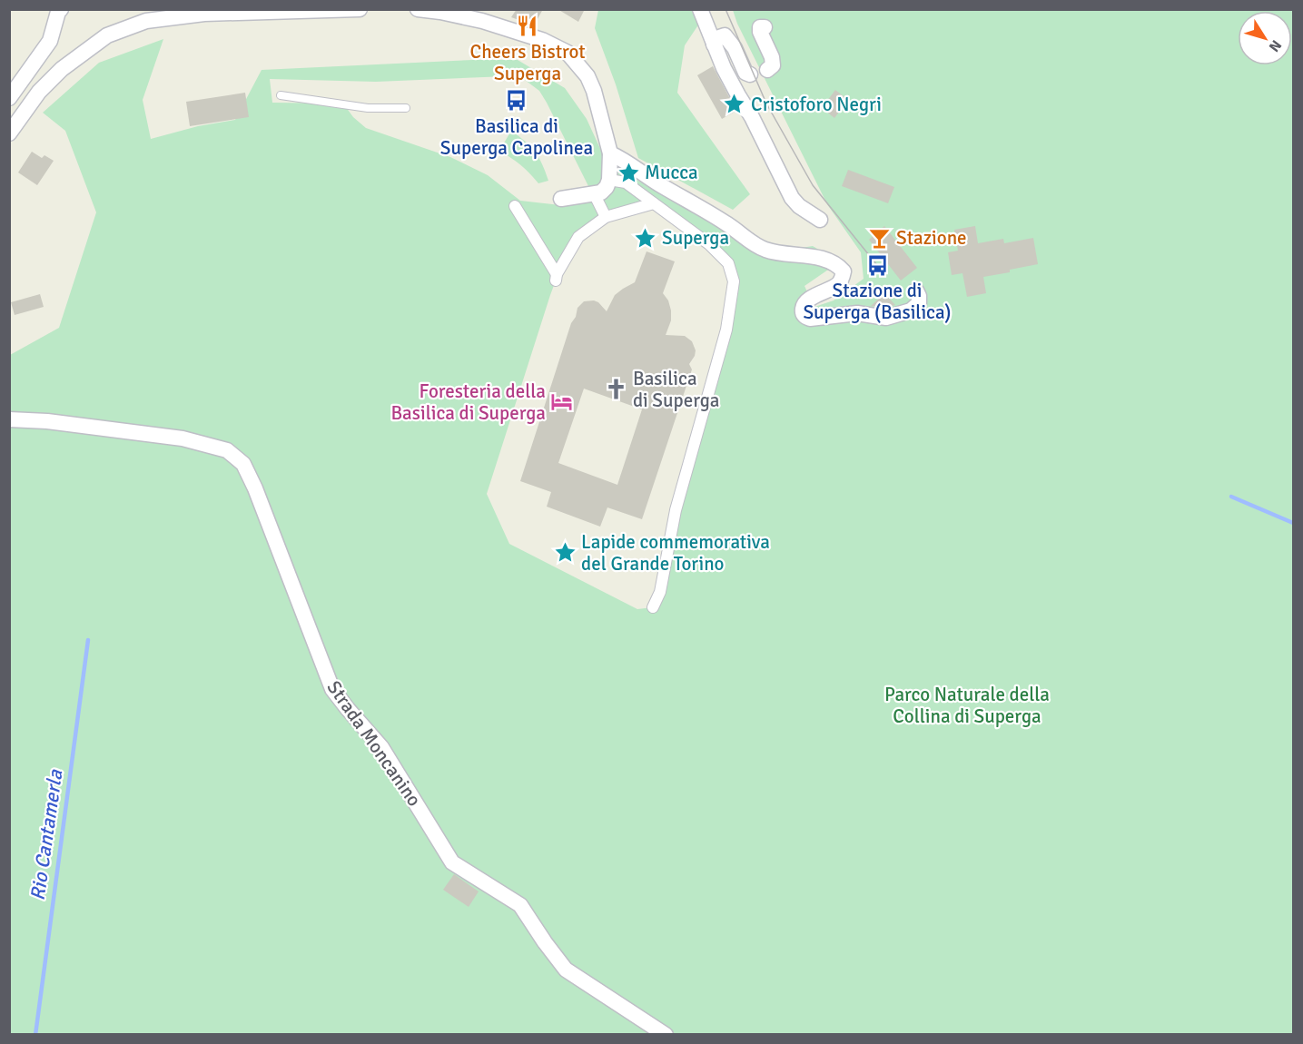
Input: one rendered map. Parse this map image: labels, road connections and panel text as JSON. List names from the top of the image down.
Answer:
{
  "streets": {
    "street": ["Strada Moncanino"]
  },
  "water": ["Rio Cantamerla"],
  "parks": ["Parco Naturale della Collina di Superga"],
  "places": {
    "restaurant": ["Cheers Bistrot Superga"],
    "bus stop": ["Basilica di Superga Capolinea", "Stazione di Superga (Basilica)"],
    "place": [
      "Cristoforo Negri",
      "Mucca",
      "Superga",
      "Lapide commemorativa del Grande Torino"
    ],
    "bar": ["Stazione"],
    "church": ["Basilica di Superga"],
    "hotel": ["Foresteria della Basilica di Superga"]
  },
  "north": "bottom right"
}
